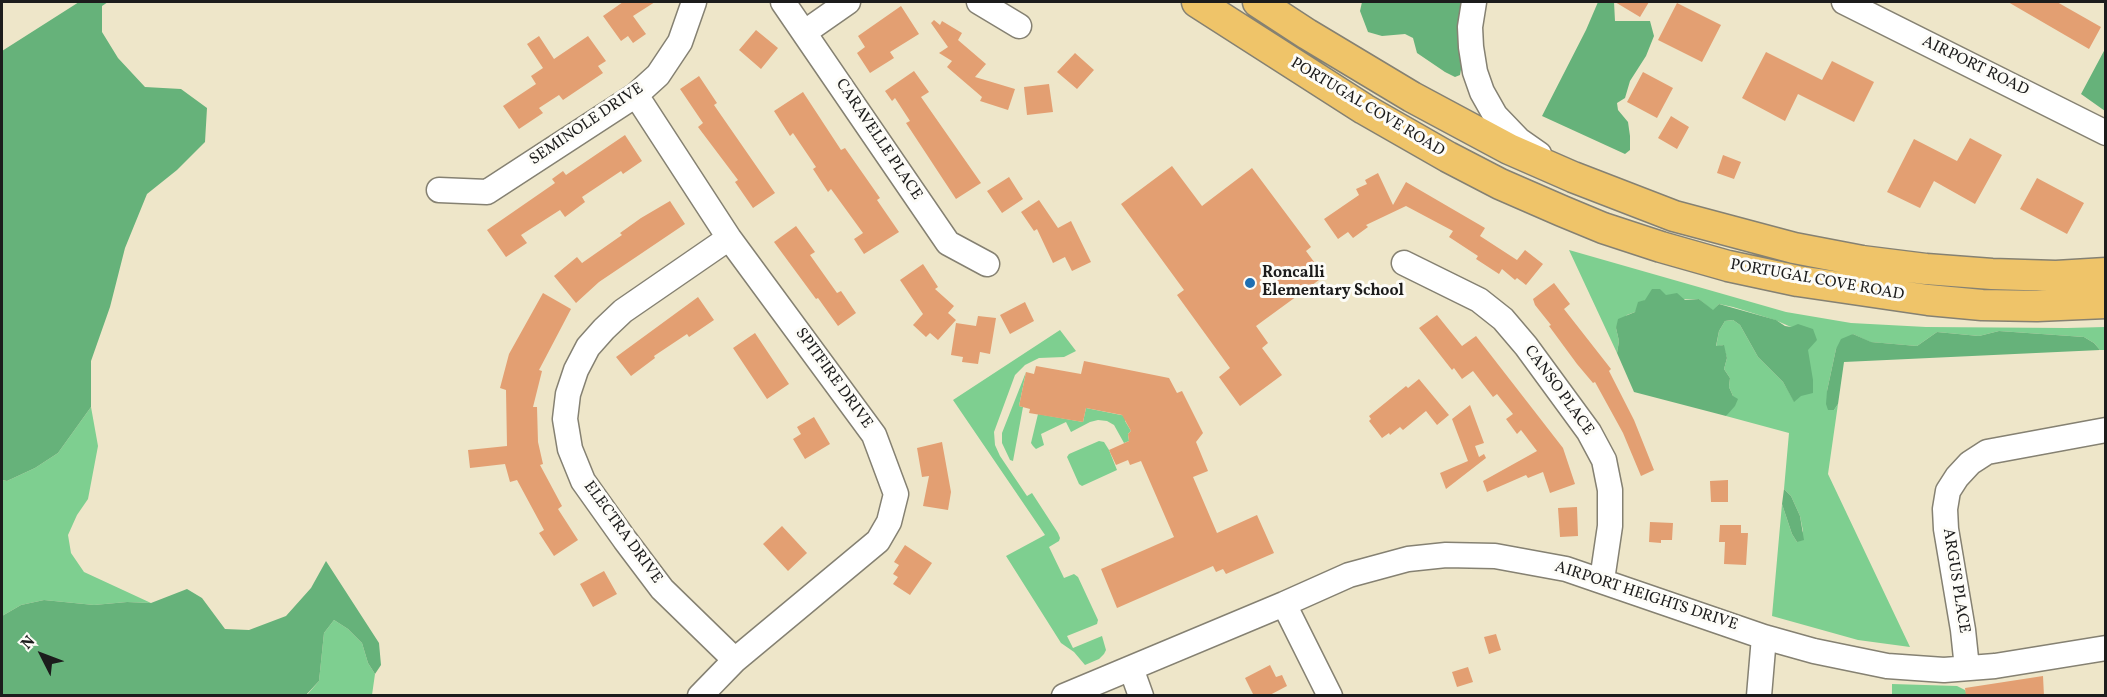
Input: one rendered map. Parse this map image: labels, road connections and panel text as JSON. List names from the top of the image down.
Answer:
{
  "streets": {
    "main road": ["PORTUGAL COVE ROAD"],
    "street": [
      "AIRPORT ROAD",
      "SEMINOLE DRIVE",
      "CARAVELLE PLACE",
      "SPITFIRE DRIVE",
      "CANSO PLACE",
      "ELECTRA DRIVE",
      "ARGUS PLACE",
      "AIRPORT HEIGHTS DRIVE"
    ]
  },
  "crossings": [
    ["SEMINOLE DRIVE", "SPITFIRE DRIVE"],
    ["SPITFIRE DRIVE", "ELECTRA DRIVE"],
    ["CANSO PLACE", "AIRPORT HEIGHTS DRIVE"],
    ["ARGUS PLACE", "AIRPORT HEIGHTS DRIVE"]
  ],
  "places": ["Roncalli Elementary School"],
  "north": "top left"
}
